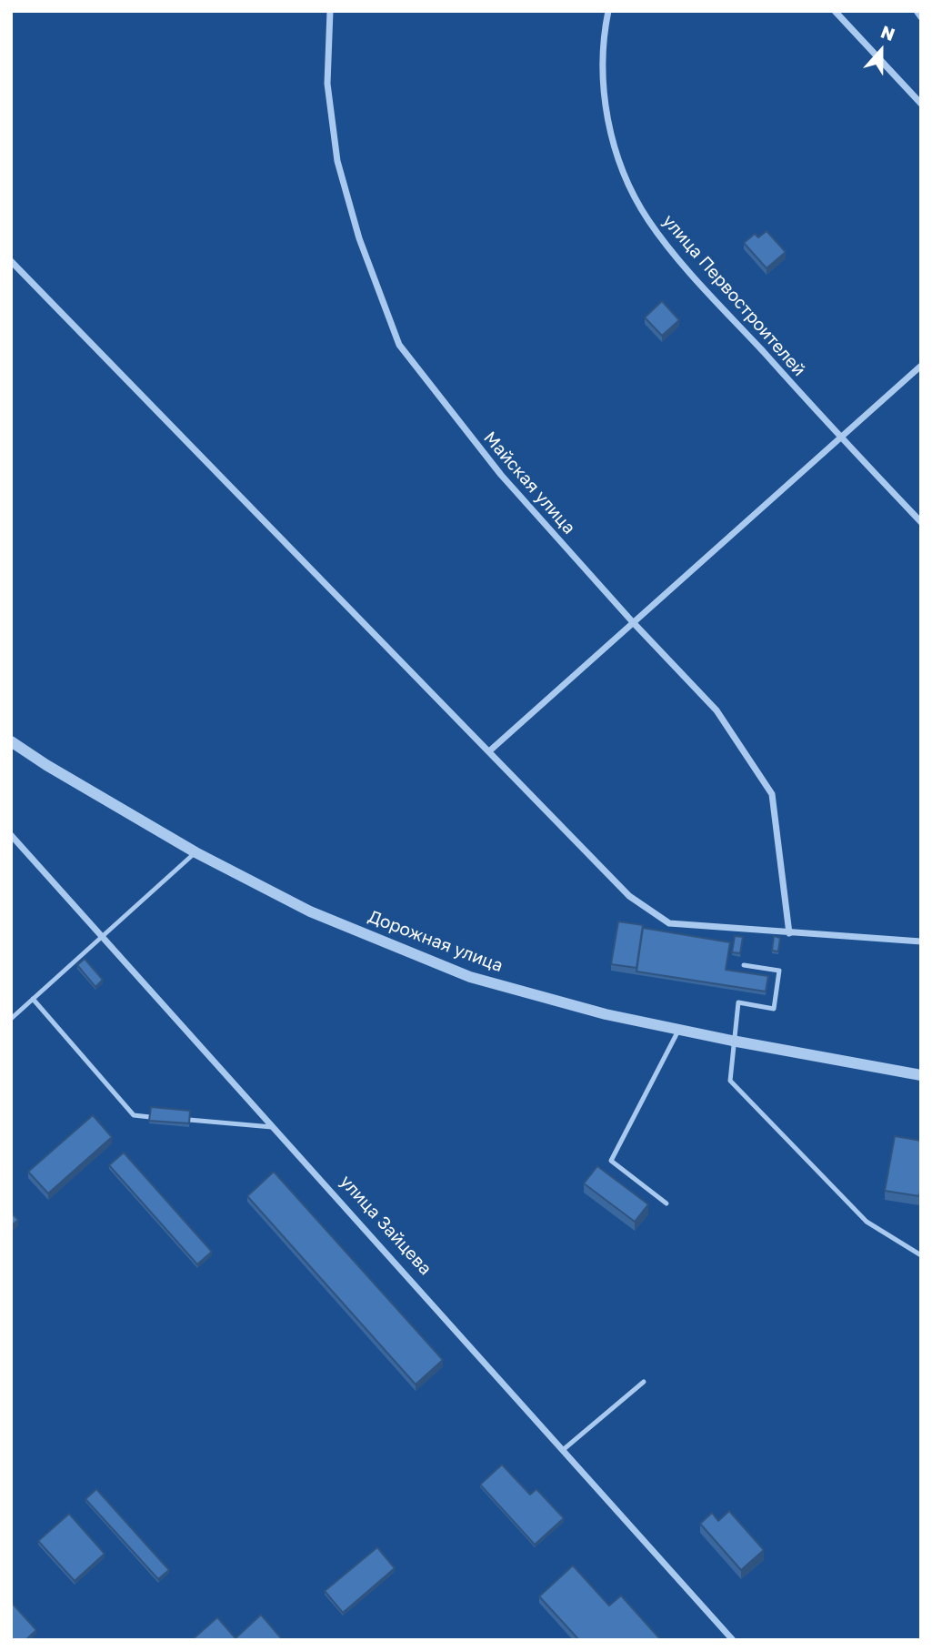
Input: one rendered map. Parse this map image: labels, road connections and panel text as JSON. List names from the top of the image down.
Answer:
{
  "streets": {
    "street": [
      "улица Первостроителей",
      "Майская улица",
      "Дорожная улица",
      "улица Зайцева"
    ]
  },
  "north": "top"
}
